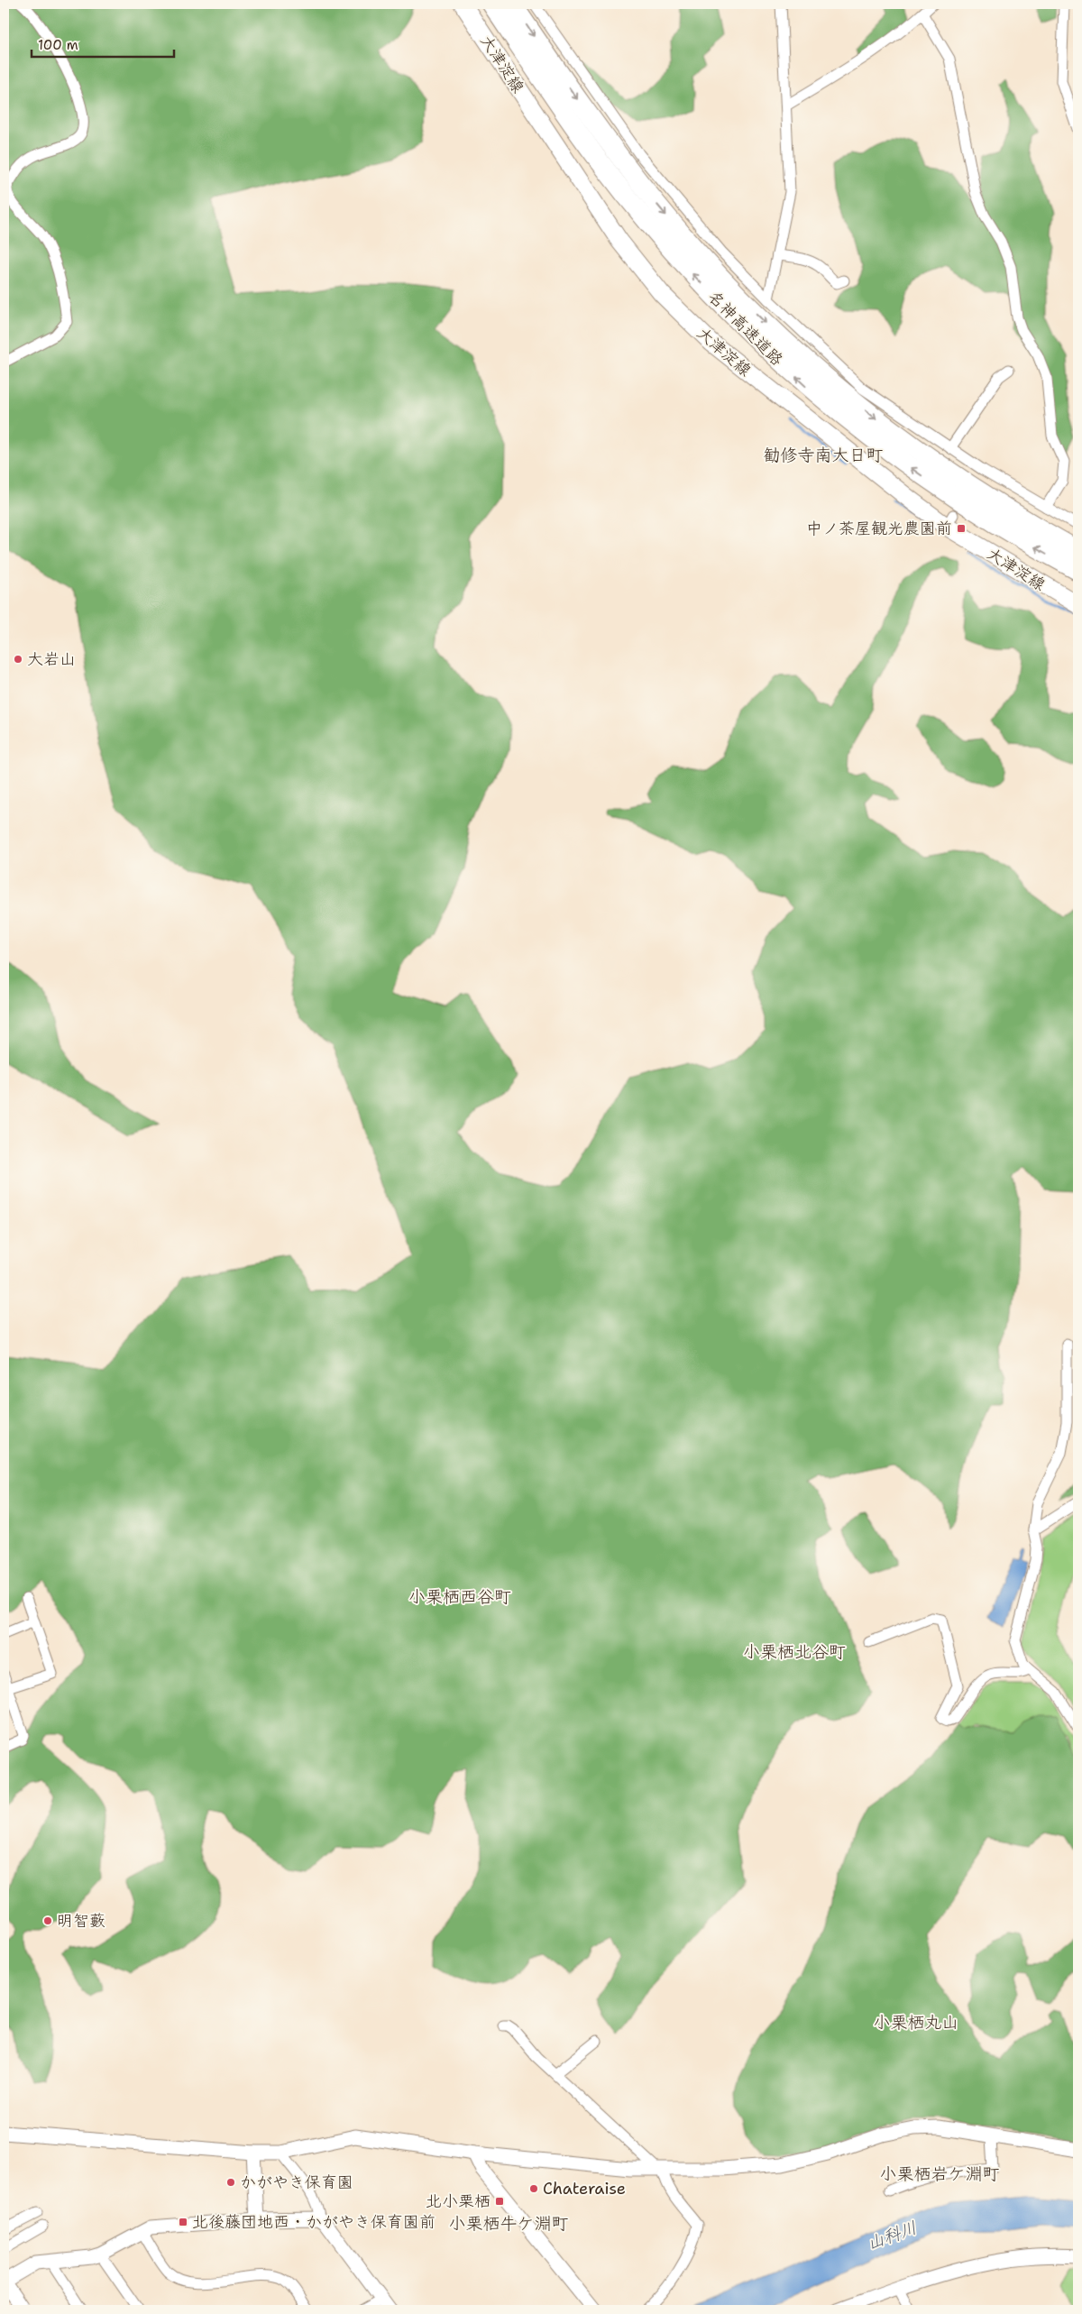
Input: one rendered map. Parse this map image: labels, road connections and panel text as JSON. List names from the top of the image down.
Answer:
{
  "streets": {
    "highway": ["名神高速道路"],
    "main road": ["大津淀線"]
  },
  "districts": [
    "勧修寺南大日町",
    "小栗栖西谷町",
    "小栗栖北谷町",
    "小栗栖丸山",
    "小栗栖岩ケ淵町",
    "小栗栖牛ケ淵町"
  ],
  "water": ["山科川"],
  "places": {
    "transit": ["中ノ茶屋観光農園前", "北小栗栖", "北後藤団地西・かがやき保育園前"],
    "other": [
      "大岩山",
      "明智藪",
      "かがやき保育園",
      "Chateraise"
    ]
  },
  "scale_bar": "100 m"
}
